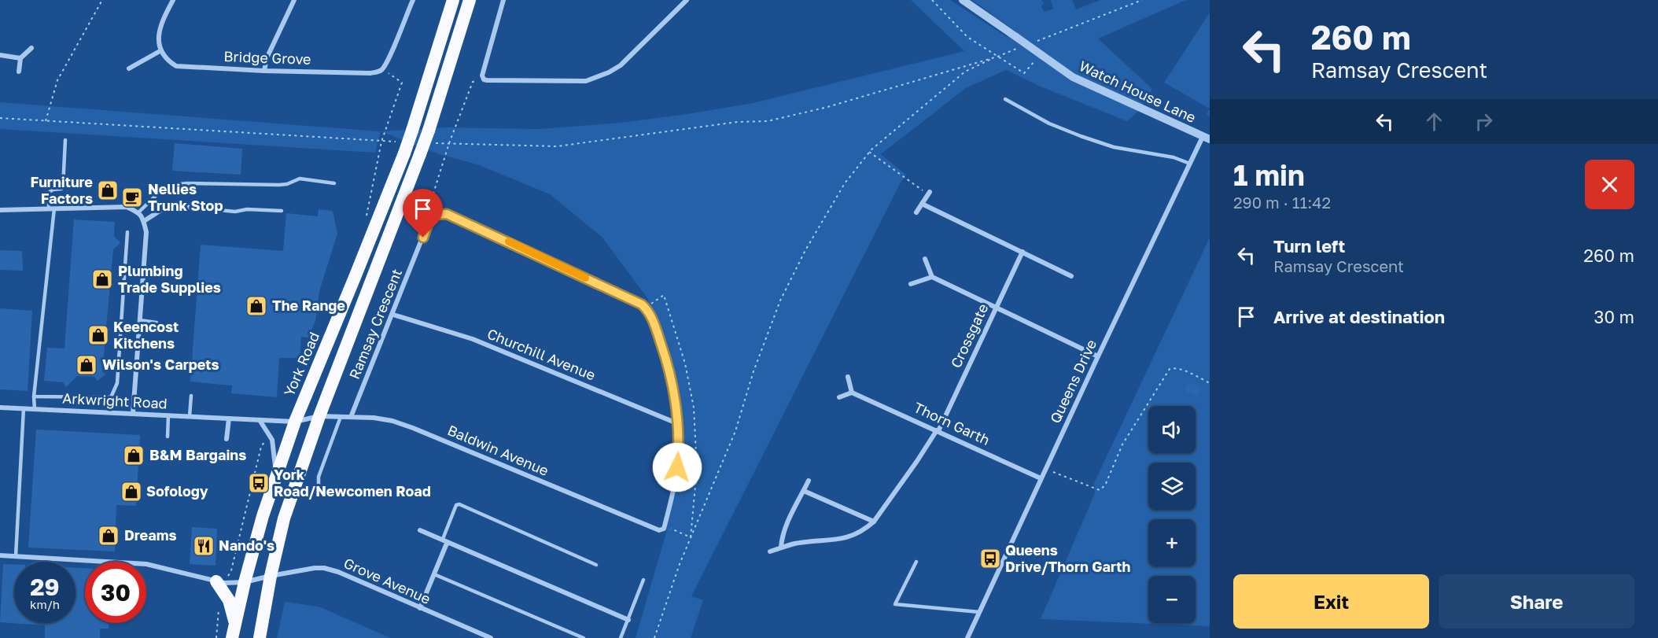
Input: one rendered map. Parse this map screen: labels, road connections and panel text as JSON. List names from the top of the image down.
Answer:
{
  "streets": {
    "highway": ["York Road"],
    "street": [
      "Bridge Grove",
      "Watch House Lane",
      "Ramsay Crescent",
      "Crossgate",
      "Churchill Avenue",
      "Queens Drive",
      "Arkwright Road",
      "Thorn Garth",
      "Baldwin Avenue",
      "Grove Avenue"
    ]
  },
  "crossings": [
    ["Watch House Lane", "Queens Drive"],
    ["Ramsay Crescent", "Churchill Avenue"],
    ["Ramsay Crescent", "Baldwin Avenue"],
    ["Crossgate", "Thorn Garth"],
    ["York Road", "Arkwright Road"],
    ["York Road", "Grove Avenue"],
    ["Queens Drive", "Thorn Garth"],
    ["Arkwright Road", "Baldwin Avenue"]
  ],
  "places": {
    "shop": [
      "Furniture Factors",
      "Plumbing Trade Supplies",
      "The Range",
      "Keencost Kitchens",
      "Wilson's Carpets",
      "B&M Bargains",
      "Sofology",
      "Dreams"
    ],
    "cafe": ["Nellies Trunk Stop"],
    "bus stop": ["York Road/Newcomen Road", "Queens Drive/Thorn Garth"],
    "restaurant": ["Nando's"]
  },
  "page": {
    "turn": ["260 m", "Ramsay Crescent"],
    "heading": ["1 min", "290 m · 11:42"],
    "list": [
      {
        "name": "Turn left",
        "note": "Ramsay Crescent",
        "value": "260 m"
      },
      {
        "name": "Arrive at destination",
        "value": "30 m"
      }
    ],
    "map_buttons": ["+", "−"],
    "speed": "29 km/h",
    "limit": "30",
    "buttons": ["Exit", "Share"]
  }
}
